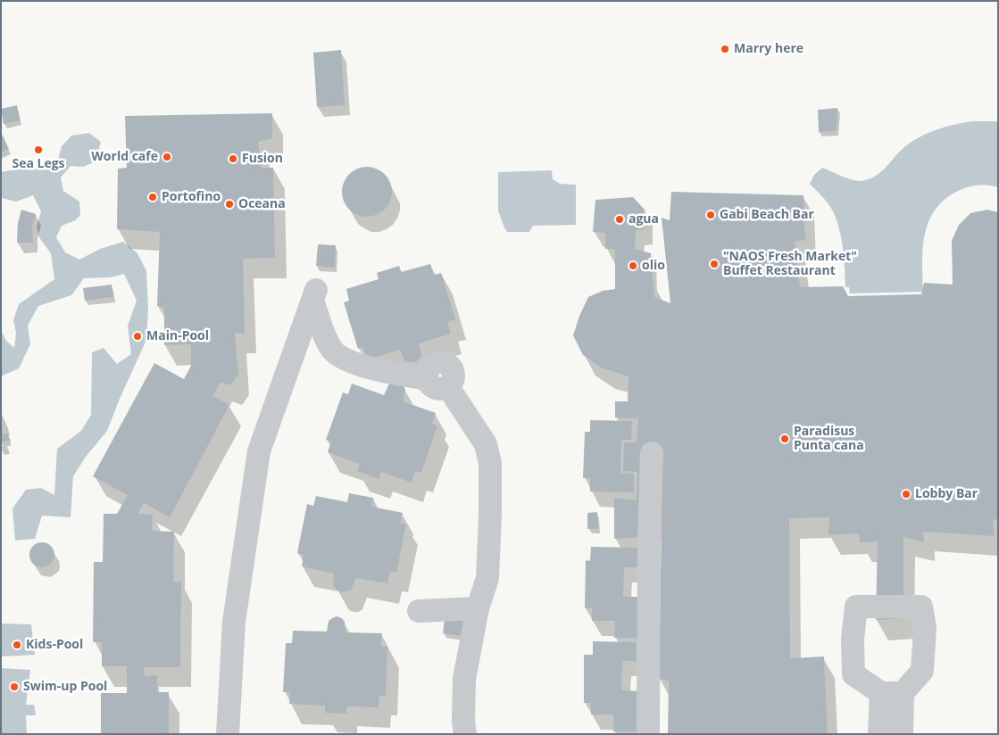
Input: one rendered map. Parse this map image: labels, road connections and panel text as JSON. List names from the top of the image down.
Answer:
{
  "places": [
    "Marry here",
    "Sea Legs",
    "World cafe",
    "Fusion",
    "Portofino",
    "Oceana",
    "Gabi Beach Bar",
    "agua",
    "\"NAOS Fresh Market\" Buffet Restaurant",
    "olio",
    "Main-Pool",
    "Paradisus Punta cana",
    "Lobby Bar",
    "Kids-Pool",
    "Swim-up Pool"
  ]
}
